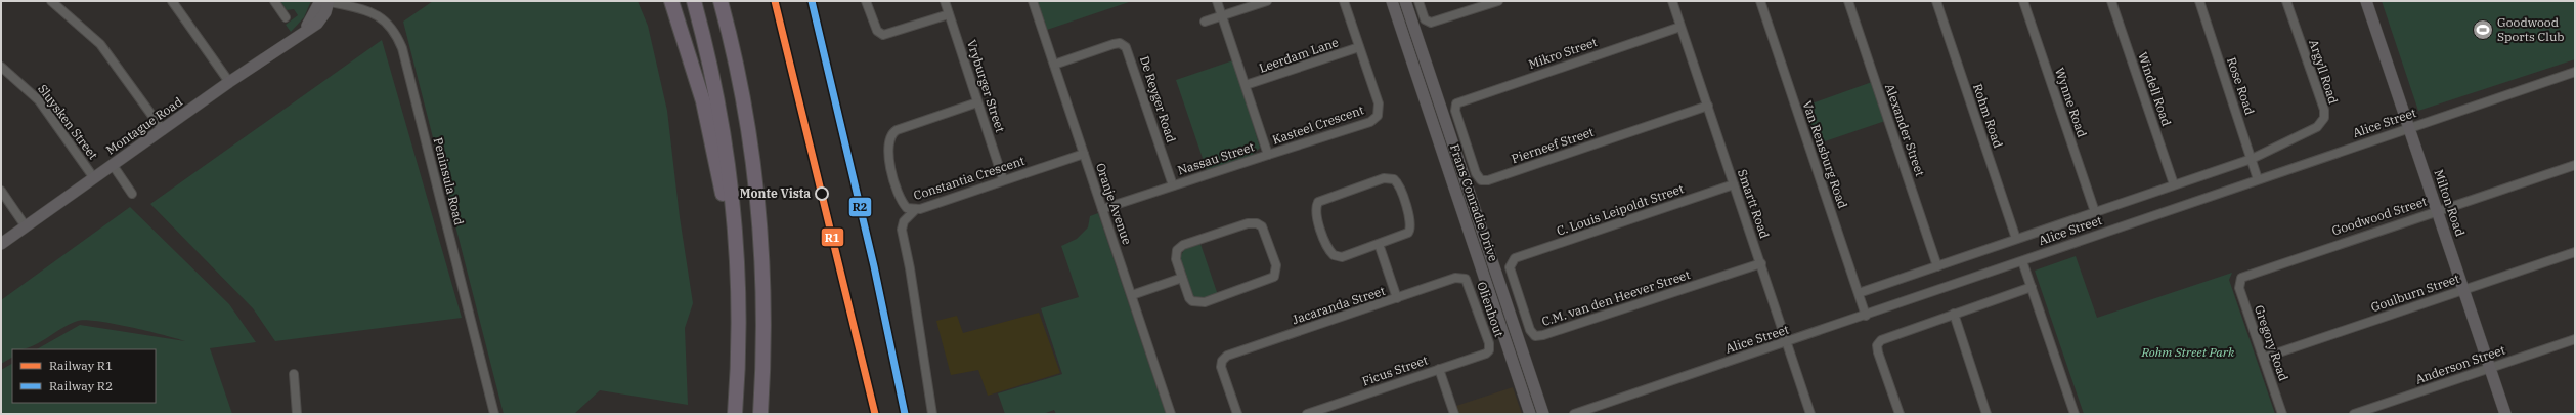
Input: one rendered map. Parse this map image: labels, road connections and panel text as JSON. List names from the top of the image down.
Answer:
{
  "streets": {
    "street": [
      "Mikro Street",
      "Leerdam Lane",
      "Argyll Road",
      "Vryburger Street",
      "Rose Road",
      "Windell Road",
      "De Reyger Road",
      "Wynne Road",
      "Rohm Road",
      "Sluysken Street",
      "Alice Street",
      "Kasteel Crescent",
      "Montague Road",
      "Alexander Street",
      "Pierneef Street",
      "Van Rensburg Road",
      "Nassau Street",
      "Constantia Crescent",
      "Peninsula Road",
      "Frans Conradie Drive",
      "Milton Road",
      "Oranje Avenue",
      "Smartt Road",
      "C. Louis Leipoldt Street",
      "Goodwood Street",
      "Goulburn Street",
      "C.M. van den Heever Street",
      "Jacaranda Street",
      "Olienhout",
      "Gregory Road",
      "Anderson Street",
      "Ficus Street"
    ]
  },
  "crossings": [
    ["Mikro Street", "Pierneef Street"],
    ["Mikro Street", "Smartt Road"],
    ["Leerdam Lane", "Kasteel Crescent"],
    ["Leerdam Lane", "Nassau Street"],
    ["Argyll Road", "Rose Road"],
    ["Argyll Road", "Alice Street"],
    ["Vryburger Street", "Constantia Crescent"],
    ["Rose Road", "Alice Street"],
    ["Windell Road", "Alice Street"],
    ["De Reyger Road", "Nassau Street"],
    ["De Reyger Road", "Oranje Avenue"],
    ["Wynne Road", "Alice Street"],
    ["Rohm Road", "Alice Street"],
    ["Sluysken Street", "Montague Road"],
    ["Alice Street", "Alexander Street"],
    ["Alice Street", "Van Rensburg Road"],
    ["Alice Street", "Milton Road"],
    ["Alice Street", "Smartt Road"],
    ["Kasteel Crescent", "Nassau Street"],
    ["Montague Road", "Peninsula Road"],
    ["Pierneef Street", "Smartt Road"],
    ["Nassau Street", "Oranje Avenue"],
    ["Constantia Crescent", "Oranje Avenue"],
    ["Milton Road", "Goodwood Street"],
    ["Milton Road", "Goulburn Street"],
    ["Milton Road", "Anderson Street"],
    ["Smartt Road", "C. Louis Leipoldt Street"],
    ["Smartt Road", "C.M. van den Heever Street"],
    ["C. Louis Leipoldt Street", "C.M. van den Heever Street"],
    ["Goodwood Street", "Gregory Road"],
    ["Goulburn Street", "Gregory Road"],
    ["Jacaranda Street", "Olienhout"],
    ["Olienhout", "Ficus Street"]
  ],
  "parks": ["Rohm Street Park"],
  "places": {
    "sports": ["Goodwood Sports Club"],
    "other": ["Monte Vista"]
  },
  "lines": ["rail line R1", "rail line R2"],
  "legend": ["Railway R1", "Railway R2"]
}
